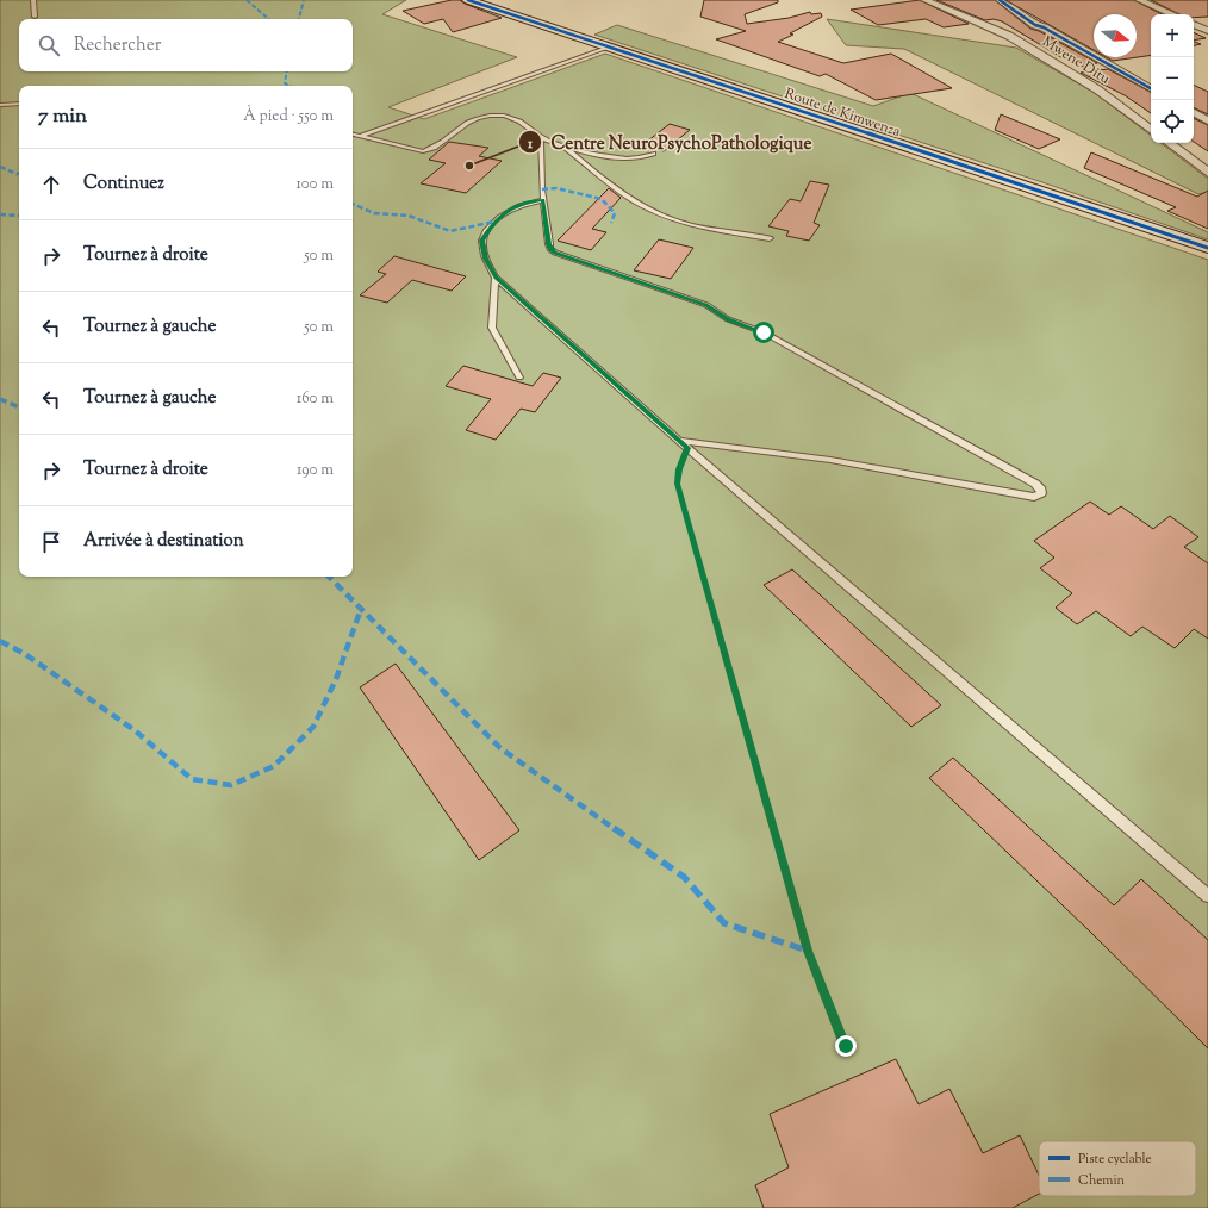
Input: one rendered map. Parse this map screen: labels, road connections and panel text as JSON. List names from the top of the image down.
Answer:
{
  "streets": {
    "street": ["Mwene Ditu", "Route de Kimwenza"]
  },
  "places": ["Centre NeuroPsychoPathologique"],
  "legend": ["Piste cyclable", "Chemin"],
  "north": "right",
  "page": {
    "map_buttons": ["+", "−"],
    "search": "Rechercher",
    "heading": ["7 min", "À pied · 550 m"],
    "list": [
      ["Continuez", "100 m"],
      ["Tournez à droite", "50 m"],
      ["Tournez à gauche", "50 m"],
      ["Tournez à gauche", "160 m"],
      ["Tournez à droite", "190 m"],
      "Arrivée à destination"
    ]
  }
}
